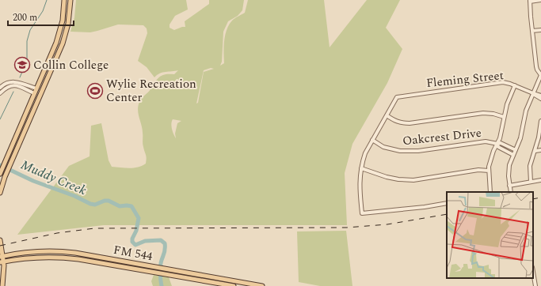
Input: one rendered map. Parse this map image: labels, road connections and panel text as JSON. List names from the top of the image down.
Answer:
{
  "streets": {
    "main road": ["FM 544"],
    "street": ["Fleming Street", "Oakcrest Drive"]
  },
  "water": ["Muddy Creek"],
  "places": {
    "school or university": ["Collin College"],
    "sports": ["Wylie Recreation Center"]
  },
  "scale_bar": "200 m"
}
